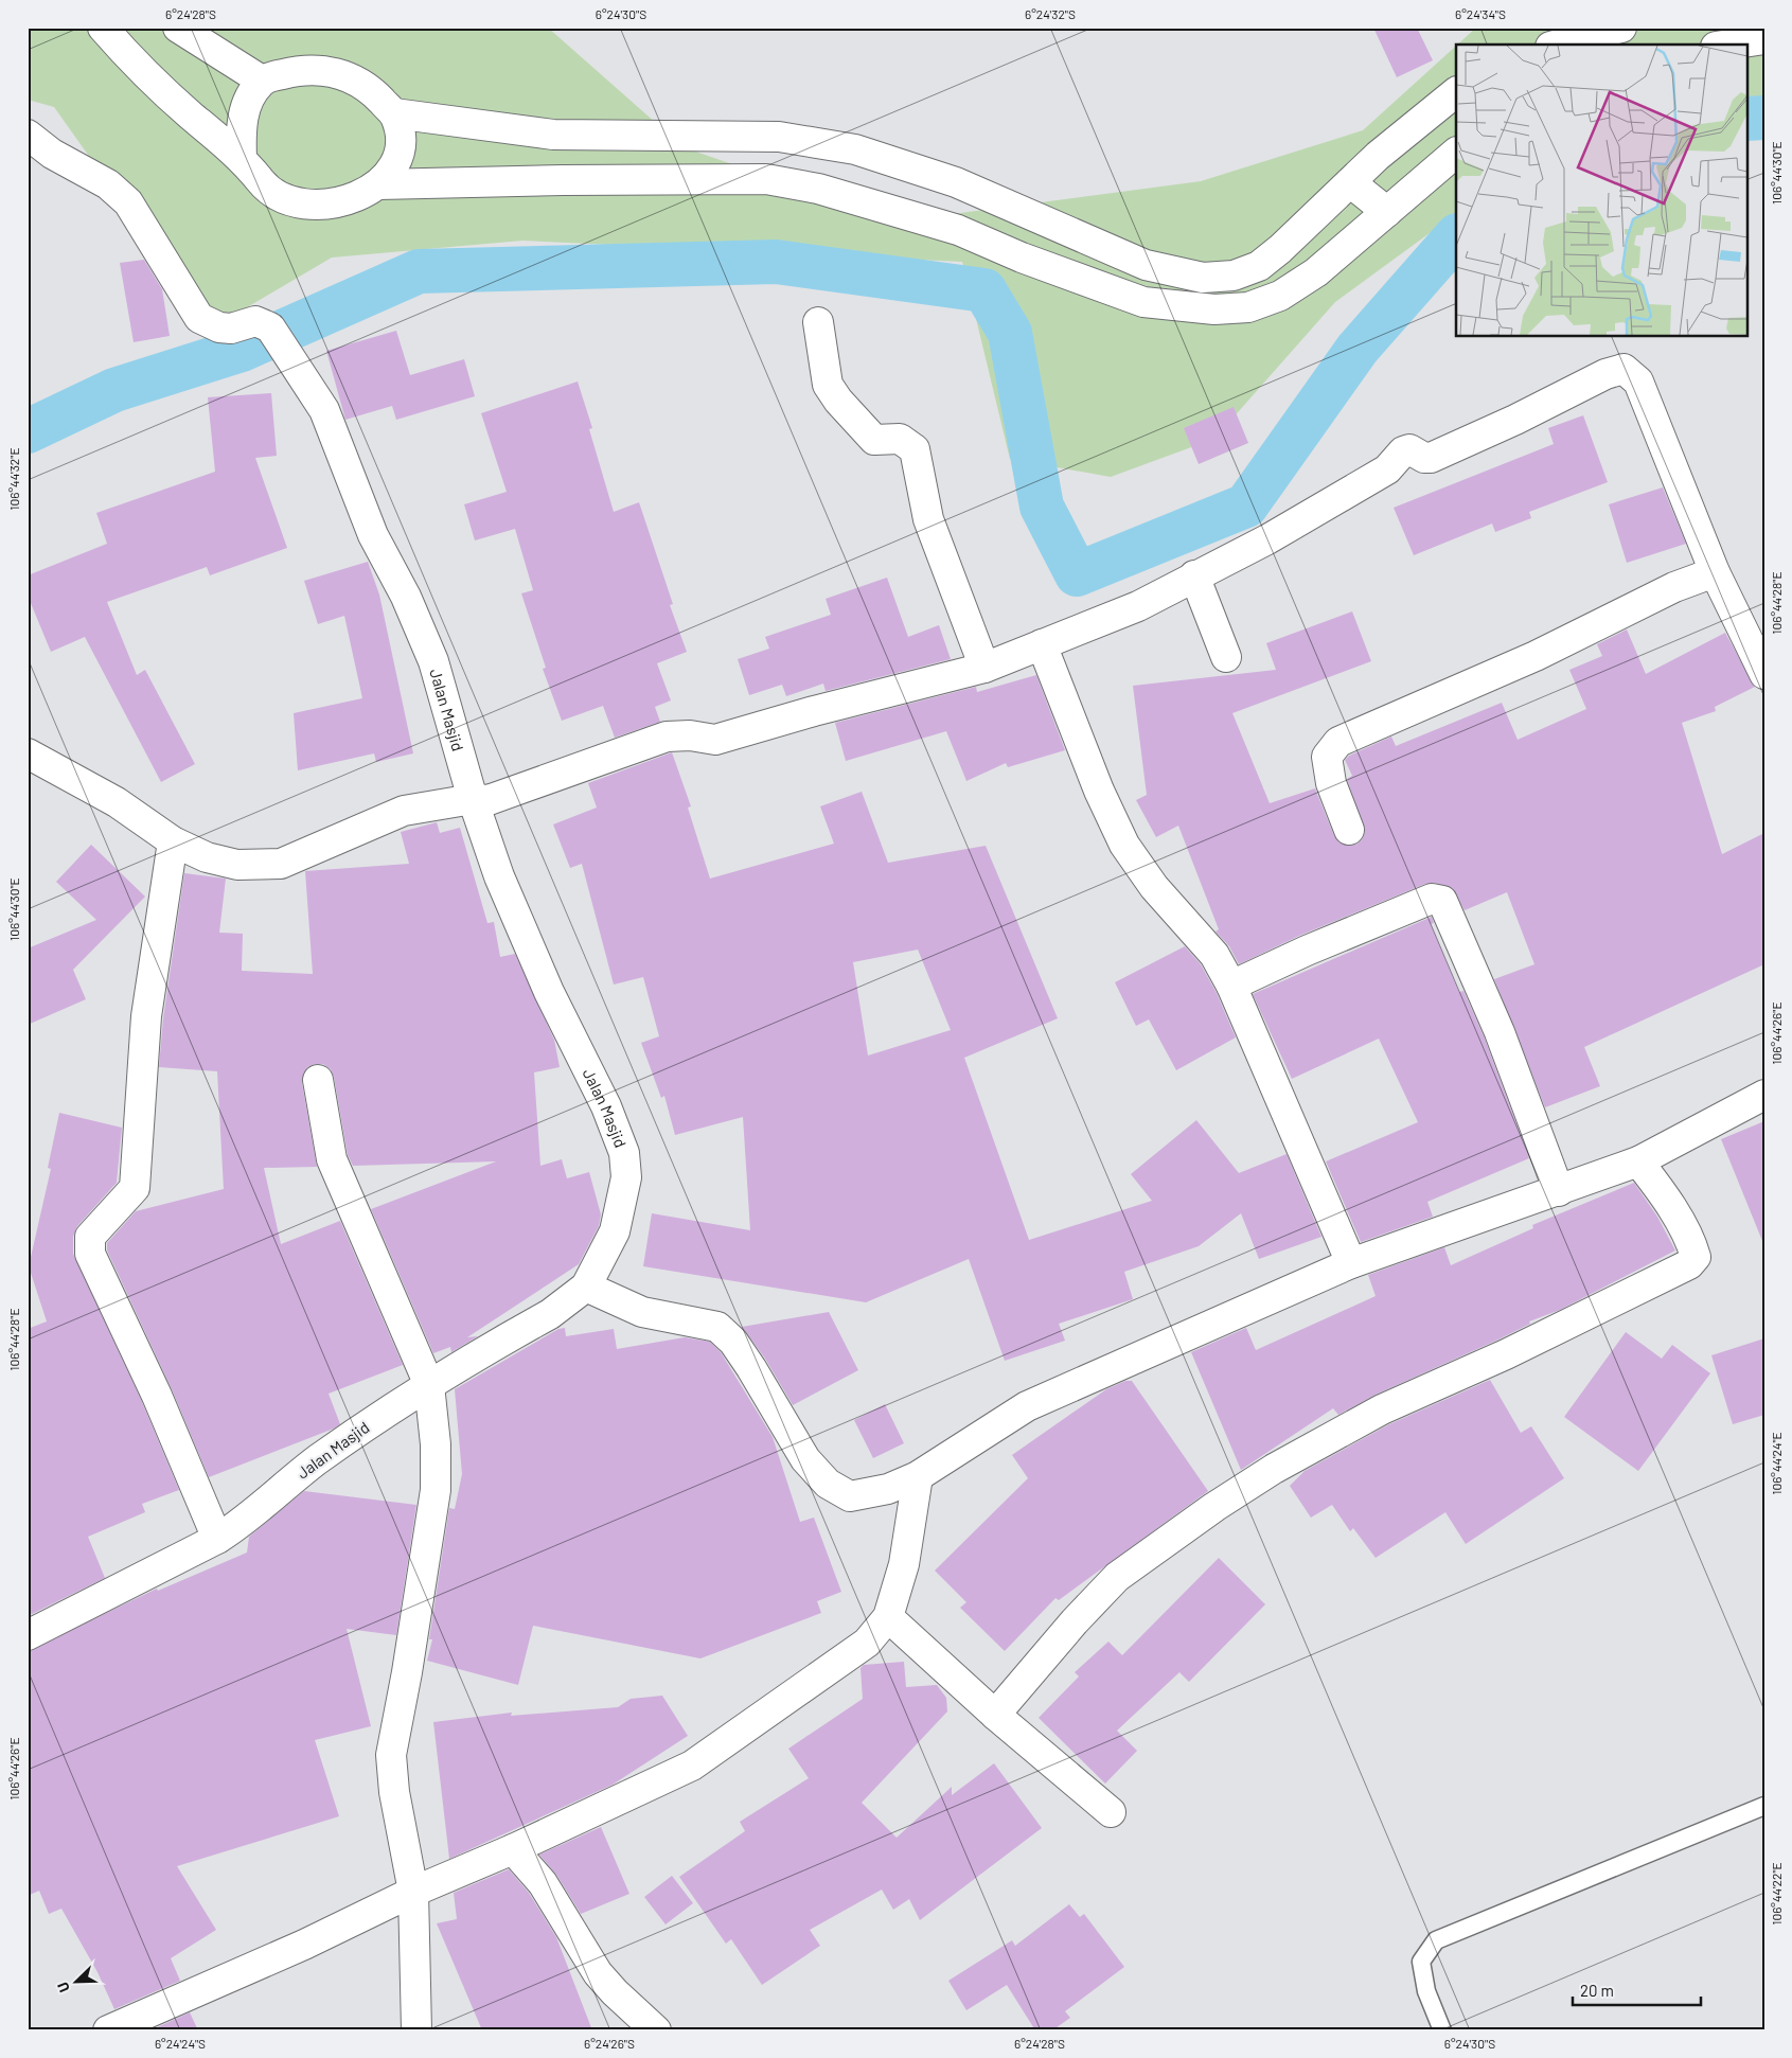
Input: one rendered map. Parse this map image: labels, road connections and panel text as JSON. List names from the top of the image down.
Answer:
{
  "streets": {
    "street": ["Jalan Masjid"]
  },
  "scale_bar": "20 m",
  "north": "bottom left",
  "coordinates": [
    "6°24'28\"S",
    "6°24'30\"S",
    "6°24'32\"S",
    "6°24'34\"S",
    "106°44'30\"E",
    "106°44'32\"E",
    "106°44'28\"E",
    "106°44'26\"E",
    "106°44'24\"E",
    "106°44'22\"E",
    "6°24'24\"S",
    "6°24'26\"S"
  ]
}
